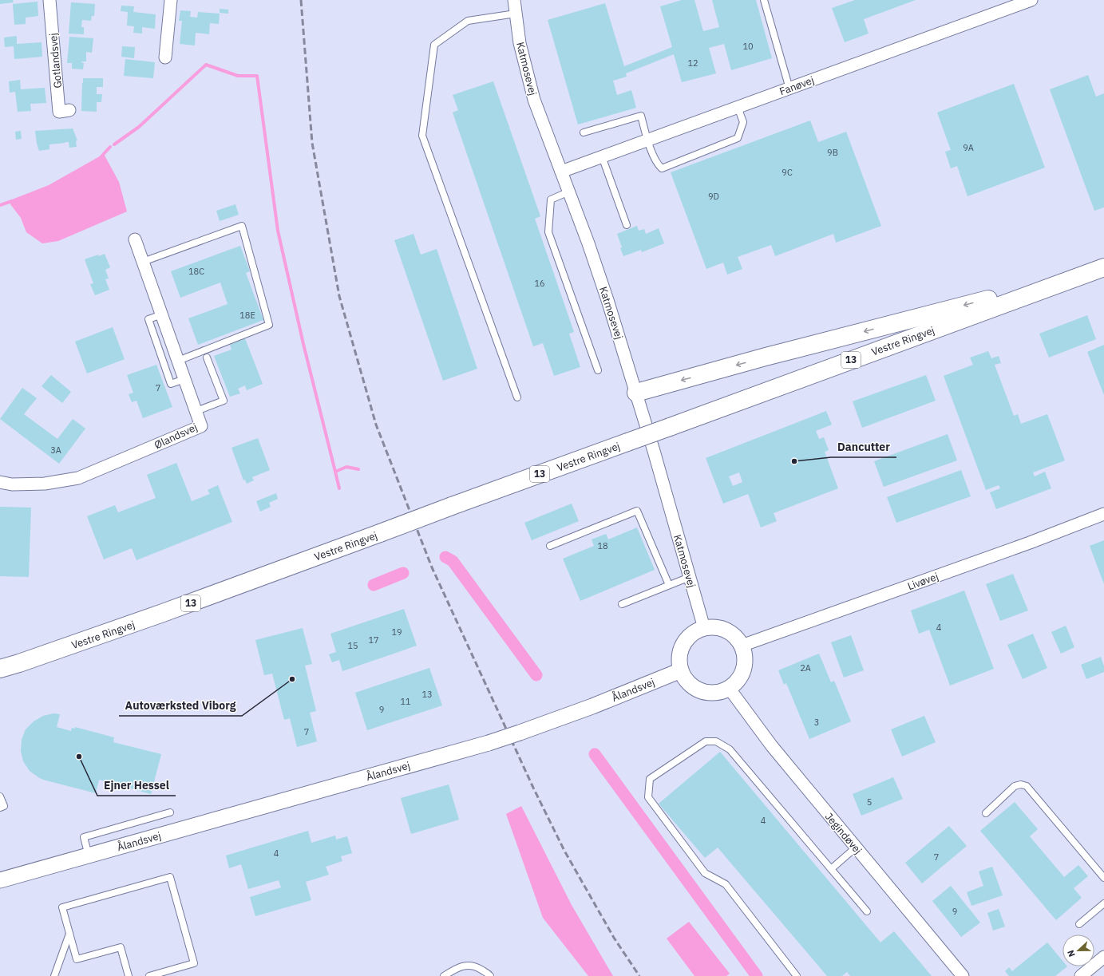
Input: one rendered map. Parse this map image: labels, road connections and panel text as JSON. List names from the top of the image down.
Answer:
{
  "streets": {
    "main road": ["Vestre Ringvej", "13"],
    "street": [
      "Gotlandsvej",
      "Katmosevej",
      "Fanøvej",
      "Ølandsvej",
      "Livøvej",
      "Ålandsvej",
      "Jegindøvej"
    ]
  },
  "crossings": [
    ["Katmosevej", "Fanøvej"],
    ["Katmosevej", "Livøvej"],
    ["Katmosevej", "Ålandsvej"],
    ["Katmosevej", "Jegindøvej"],
    ["Livøvej", "Ålandsvej"],
    ["Livøvej", "Jegindøvej"],
    ["Ålandsvej", "Jegindøvej"]
  ],
  "places": ["Dancutter", "Autoværksted Viborg", "Ejner Hessel"],
  "house_numbers": [
    "10",
    "12",
    "9A",
    "9B",
    "9C",
    "9D",
    "18C",
    "16",
    "18E",
    "7",
    "3A",
    "18",
    "4",
    "19",
    "17",
    "15",
    "2A",
    "13",
    "11",
    "9",
    "3",
    "7",
    "5",
    "4",
    "4",
    "7",
    "9"
  ],
  "north": "left"
}
